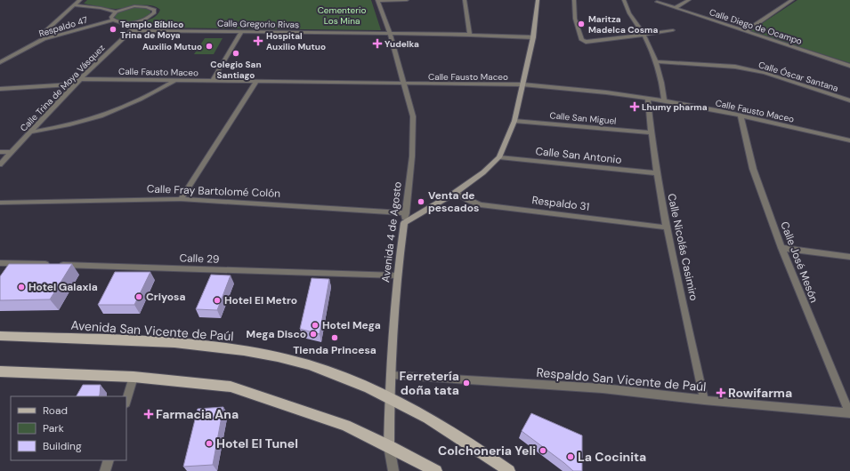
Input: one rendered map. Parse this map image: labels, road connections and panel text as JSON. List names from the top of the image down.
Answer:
{
  "streets": {
    "main road": ["Avenida 4 de Agosto", "Avenida San Vicente de Paúl"],
    "street": [
      "Calle Gregorio Rivas",
      "Respaldo 47",
      "Calle Diego de Ocampo",
      "Calle Fausto Maceo",
      "Calle Óscar Santana",
      "Calle Trina de Moya Vásquez",
      "Calle San Miguel",
      "Calle San Antonio",
      "Calle Fray Bartolomé Colón",
      "Respaldo 31",
      "Calle Nicolás Casimiro",
      "Calle 29",
      "Calle José Mesón",
      "Respaldo San Vicente de Paúl"
    ]
  },
  "crossings": [
    ["Calle Gregorio Rivas", "Calle Trina de Moya Vásquez"],
    ["Calle Gregorio Rivas", "Avenida 4 de Agosto"],
    ["Calle Fausto Maceo", "Calle Trina de Moya Vásquez"],
    ["Calle Fausto Maceo", "Avenida 4 de Agosto"],
    ["Calle Fausto Maceo", "Calle Nicolás Casimiro"],
    ["Calle Fausto Maceo", "Calle José Mesón"],
    ["Calle San Miguel", "Calle Nicolás Casimiro"],
    ["Calle San Antonio", "Calle Nicolás Casimiro"],
    ["Calle Fray Bartolomé Colón", "Avenida 4 de Agosto"],
    ["Respaldo 31", "Calle Nicolás Casimiro"],
    ["Avenida 4 de Agosto", "Calle 29"],
    ["Avenida 4 de Agosto", "Avenida San Vicente de Paúl"],
    ["Avenida 4 de Agosto", "Respaldo San Vicente de Paúl"],
    ["Calle Nicolás Casimiro", "Respaldo San Vicente de Paúl"],
    ["Calle José Mesón", "Respaldo San Vicente de Paúl"]
  ],
  "parks": ["Cementerio Los Mina"],
  "places": {
    "other": [
      "Maritza Madelca Cosma",
      "Templo Bíblico Trina de Moya",
      "Auxilio Mutuo",
      "Colegio San Santiago",
      "Venta de pescados",
      "Hotel Galaxia",
      "Criyosa",
      "Hotel El Metro",
      "Hotel Mega",
      "Mega Disco",
      "Tienda Princesa",
      "Ferretería doña tata",
      "Hotel El Tunel",
      "Colchoneria Yeli",
      "La Cocinita"
    ],
    "health": [
      "Hospital Auxilio Mutuo",
      "Yudelka",
      "Lhumy pharma",
      "Rowifarma",
      "Farmacia Ana"
    ]
  },
  "legend": ["Road", "Park", "Building"]
}
